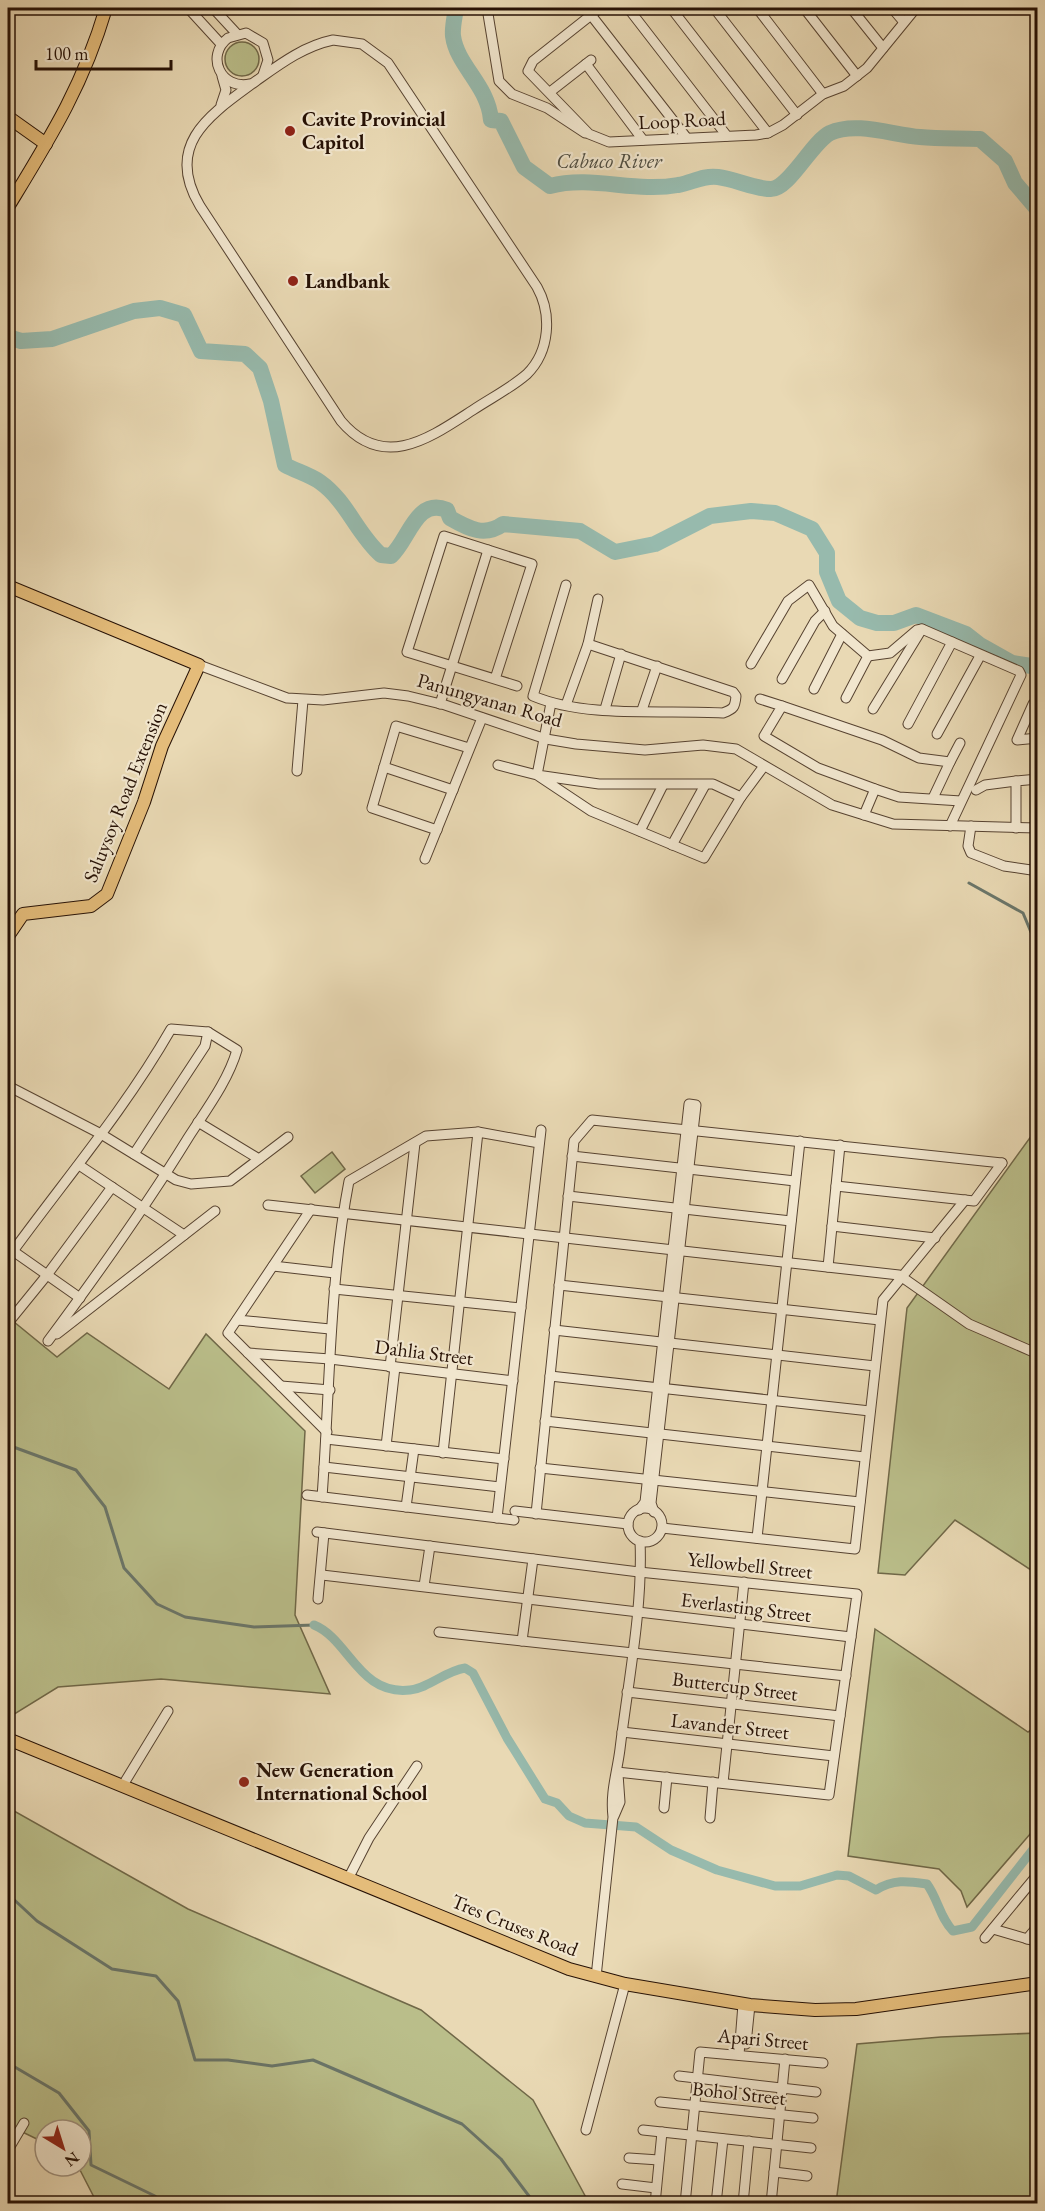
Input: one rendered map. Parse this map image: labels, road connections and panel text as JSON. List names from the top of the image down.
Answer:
{
  "streets": {
    "main road": ["Panungyanan Road", "Saluysoy Road Extension", "Tres Cruses Road"],
    "street": [
      "Loop Road",
      "Dahlia Street",
      "Yellowbell Street",
      "Everlasting Street",
      "Buttercup Street",
      "Lavander Street",
      "Apari Street",
      "Bohol Street"
    ]
  },
  "crossings": [
    ["Panungyanan Road", "Saluysoy Road Extension"],
    ["Yellowbell Street", "Everlasting Street"]
  ],
  "water": ["Cabuco River"],
  "places": ["Cavite Provincial Capitol", "Landbank", "New Generation International School"],
  "scale_bar": "100 m",
  "north": "bottom right"
}
